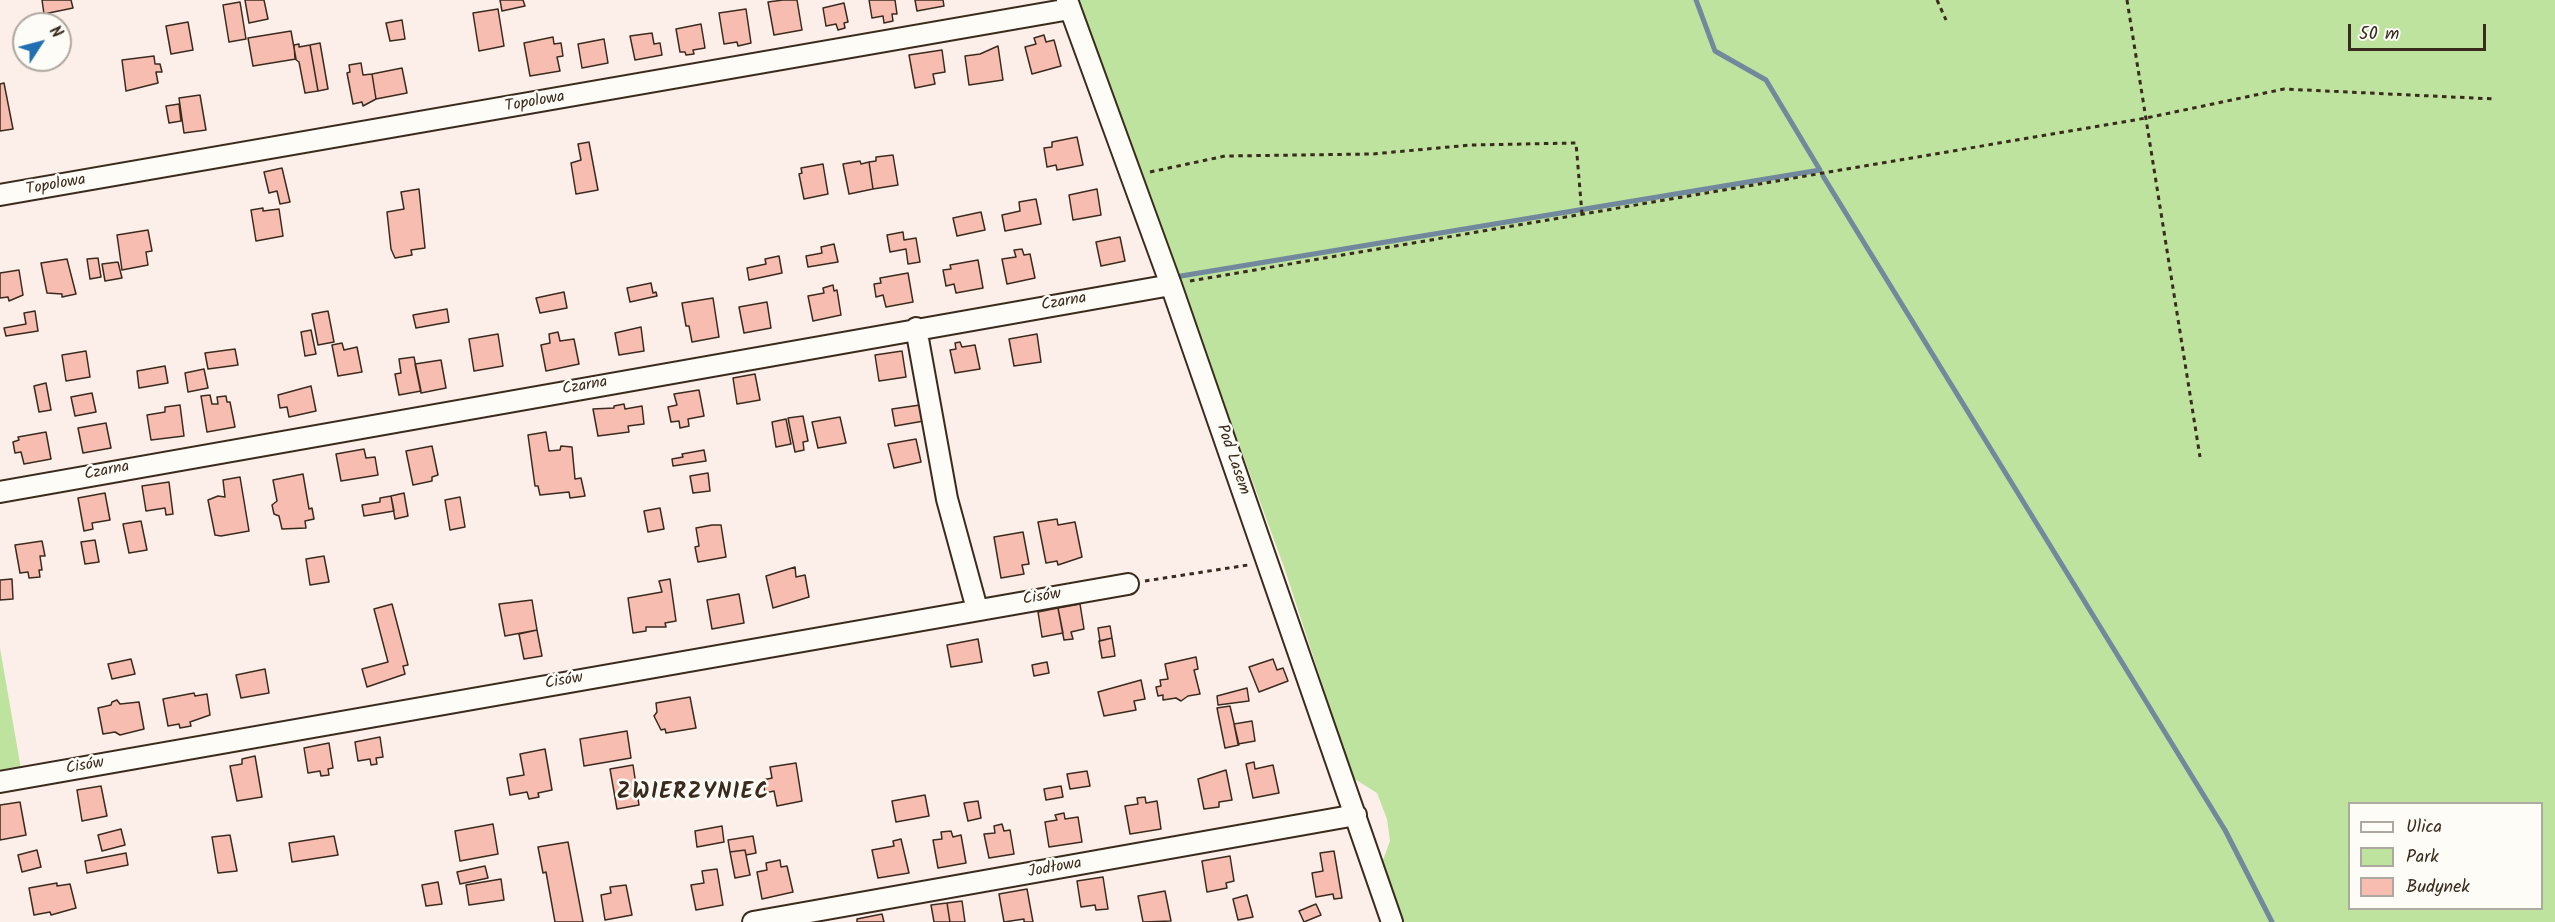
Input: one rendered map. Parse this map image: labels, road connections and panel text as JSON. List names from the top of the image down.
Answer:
{
  "streets": {
    "street": [
      "Topolowa",
      "Czarna",
      "Pod Lasem",
      "Cisów",
      "Jodłowa"
    ]
  },
  "crossings": [
    ["Topolowa", "Pod Lasem"],
    ["Czarna", "Pod Lasem"],
    ["Pod Lasem", "Jodłowa"]
  ],
  "districts": ["ZWIERZYNIEC"],
  "legend": ["Ulica", "Park", "Budynek"],
  "scale_bar": "50 m",
  "north": "top right"
}
